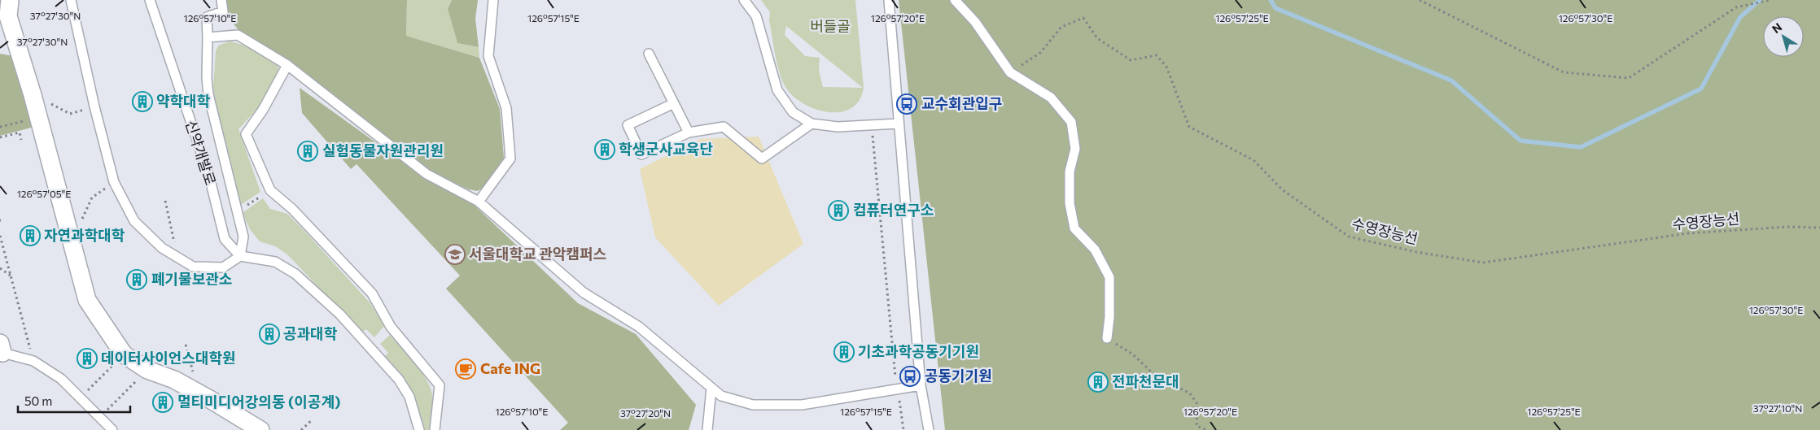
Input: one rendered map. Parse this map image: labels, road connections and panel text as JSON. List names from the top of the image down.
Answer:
{
  "streets": {
    "lane": ["신약개발로"],
    "path": ["수영장능선"]
  },
  "parks": ["버들골"],
  "places": {
    "building": [
      "약학대학",
      "학생군사교육단",
      "실험동물자원관리원",
      "컴퓨터연구소",
      "자연과학대학",
      "폐기물보관소",
      "공과대학",
      "기초과학공동기기원",
      "데이터사이언스대학원",
      "전파천문대",
      "멀티미디어강의동 (이공계)"
    ],
    "bus stop": ["교수회관입구", "공동기기원"],
    "school or university": ["서울대학교 관악캠퍼스"],
    "cafe": ["Cafe ING"]
  },
  "scale_bar": "50 m",
  "north": "top left",
  "coordinates": [
    "37°27'30\"N",
    "126°57'10\"E",
    "126°57'15\"E",
    "126°57'20\"E",
    "126°57'25\"E",
    "126°57'30\"E",
    "126°57'05\"E",
    "37°27'10\"N",
    "37°27'20\"N"
  ]
}
